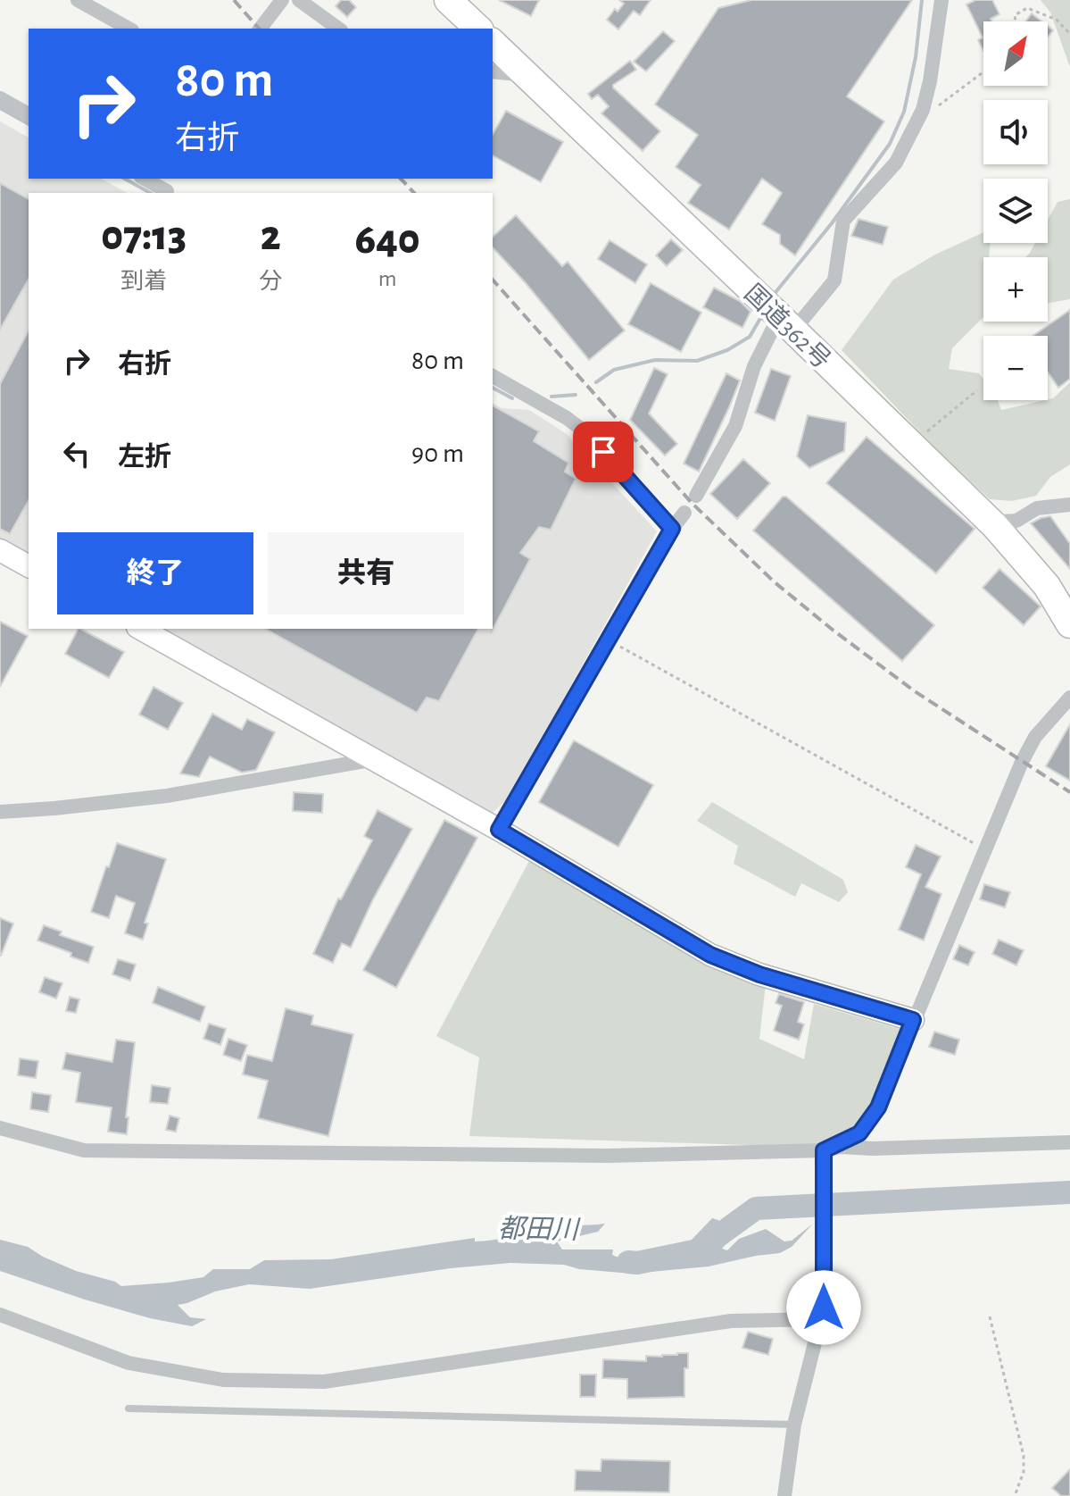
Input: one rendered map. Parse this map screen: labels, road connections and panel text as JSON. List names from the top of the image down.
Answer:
{
  "streets": {
    "highway": ["国道362号"]
  },
  "water": ["都田川"],
  "north": "top right",
  "page": {
    "map_buttons": ["+", "−"],
    "turn": ["80 m", "右折"],
    "eta": [
      "07:13",
      "到着",
      "2",
      "分",
      "640",
      "m"
    ],
    "list": [
      {
        "name": "右折",
        "value": "80 m"
      },
      {
        "name": "左折",
        "value": "90 m"
      }
    ],
    "buttons": ["終了", "共有"]
  }
}
